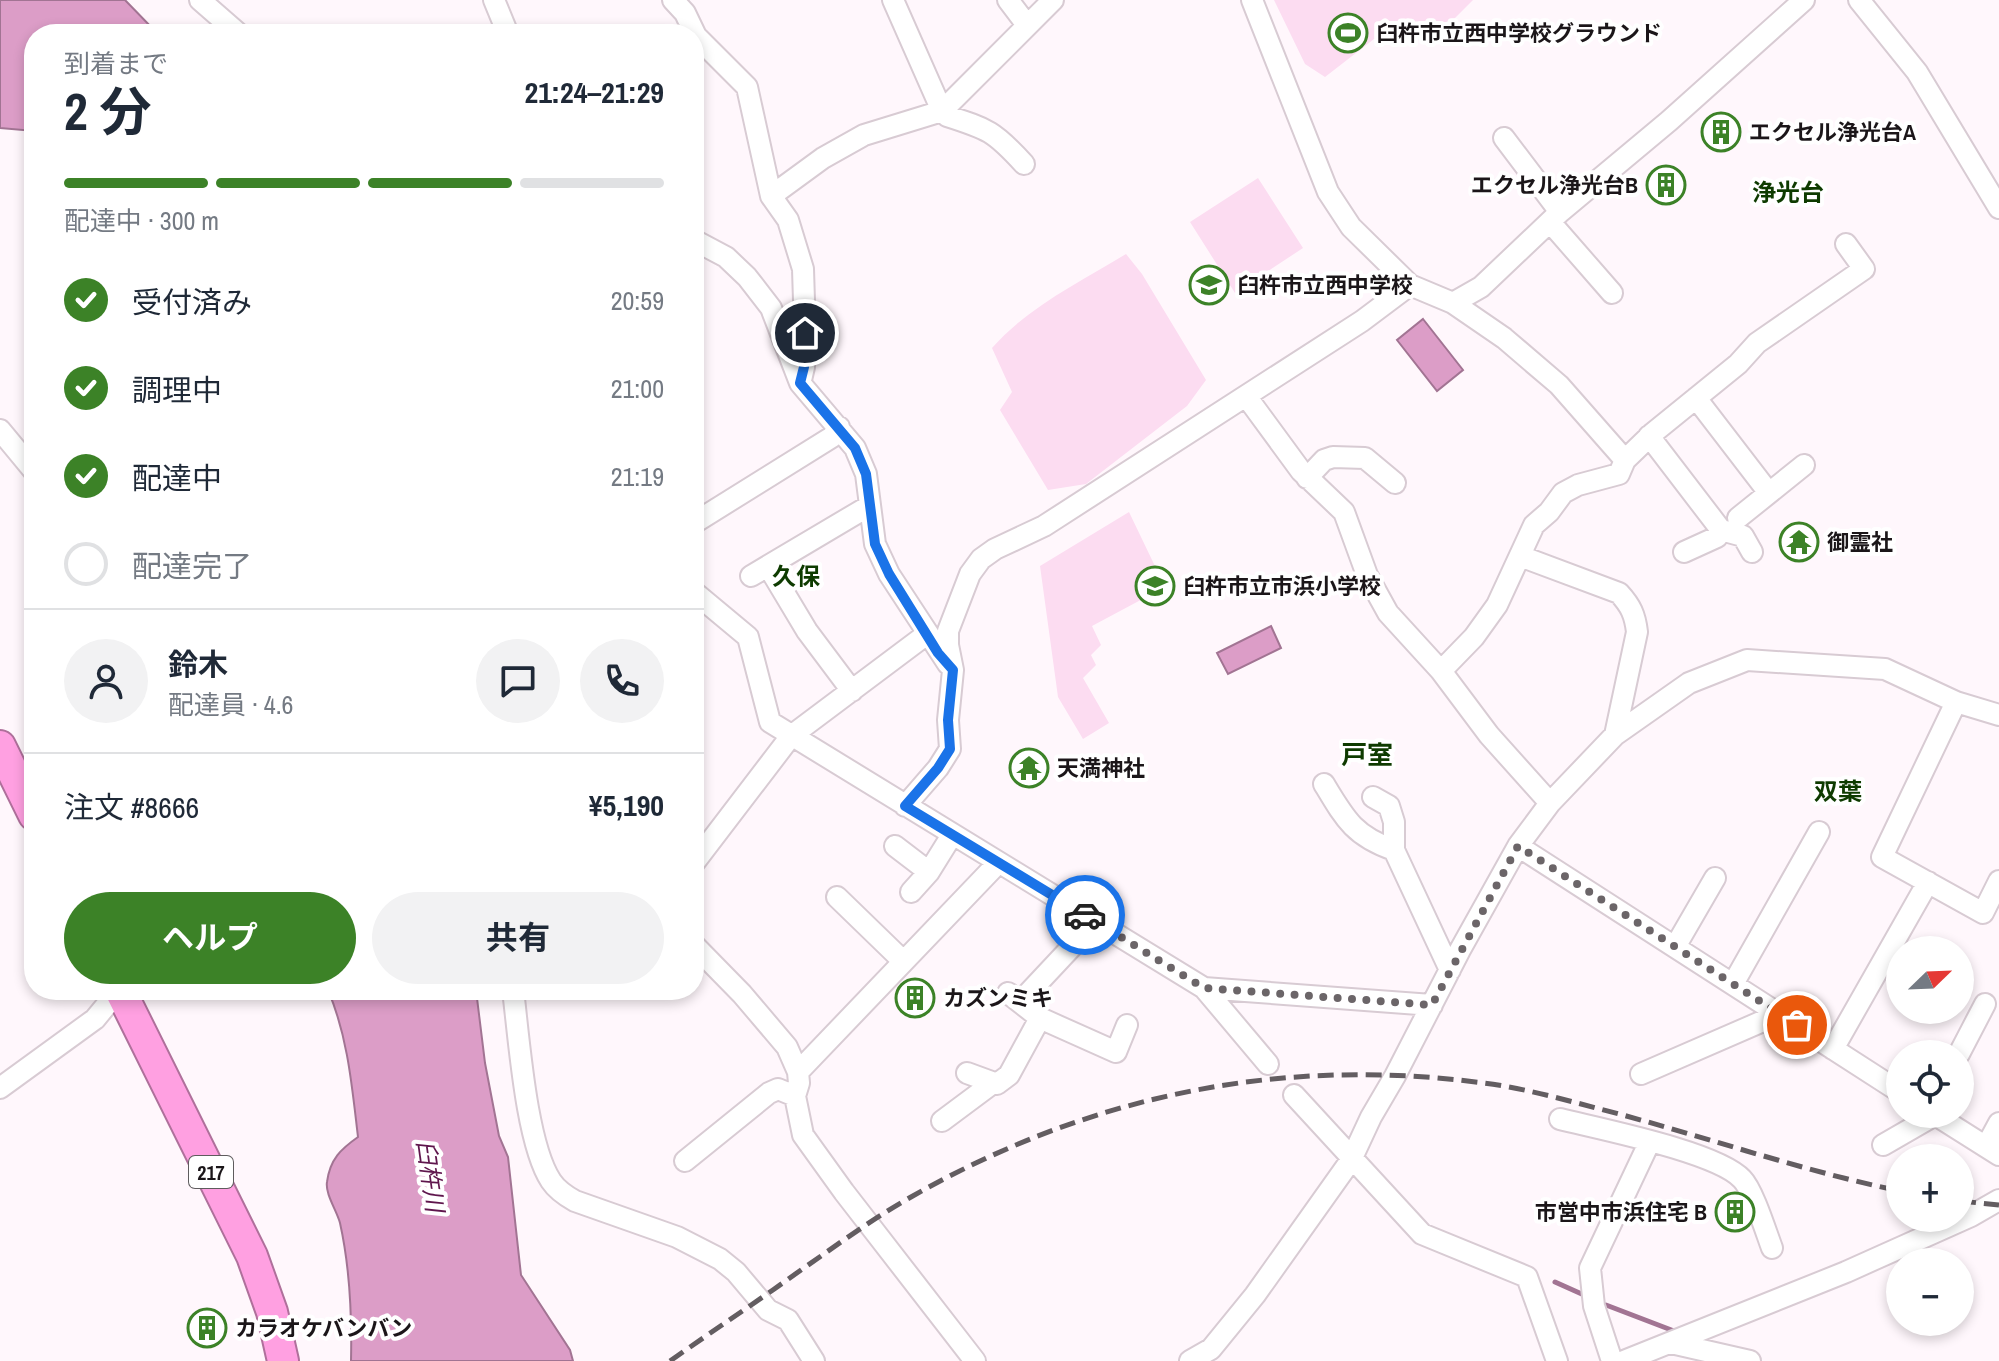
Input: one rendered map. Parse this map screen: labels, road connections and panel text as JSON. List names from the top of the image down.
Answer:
{
  "streets": {
    "highway": ["217"]
  },
  "districts": [
    "浄光台",
    "久保",
    "戸室",
    "双葉"
  ],
  "water": ["臼杵川"],
  "places": {
    "sports": ["臼杵市立西中学校グラウンド"],
    "building": [
      "エクセル浄光台A",
      "エクセル浄光台B",
      "カズンミキ",
      "市営中市浜住宅 B",
      "カラオケバンバン"
    ],
    "school or university": ["臼杵市立西中学校", "臼杵市立市浜小学校"],
    "temple": ["御霊社", "天満神社"]
  },
  "north": "top right",
  "page": {
    "heading": ["2 分", "到着まで", "21:24–21:29"],
    "panel": [
      "鈴木",
      "配達員 · 4.6",
      "注文 #8666",
      "¥5,190"
    ],
    "bar": "配達中 · 300 m",
    "list": [
      ["受付済み", "20:59"],
      ["調理中", "21:00"],
      ["配達中", "21:19"],
      "配達完了"
    ],
    "buttons": ["ヘルプ", "共有"],
    "map_buttons": ["+", "−"]
  }
}
